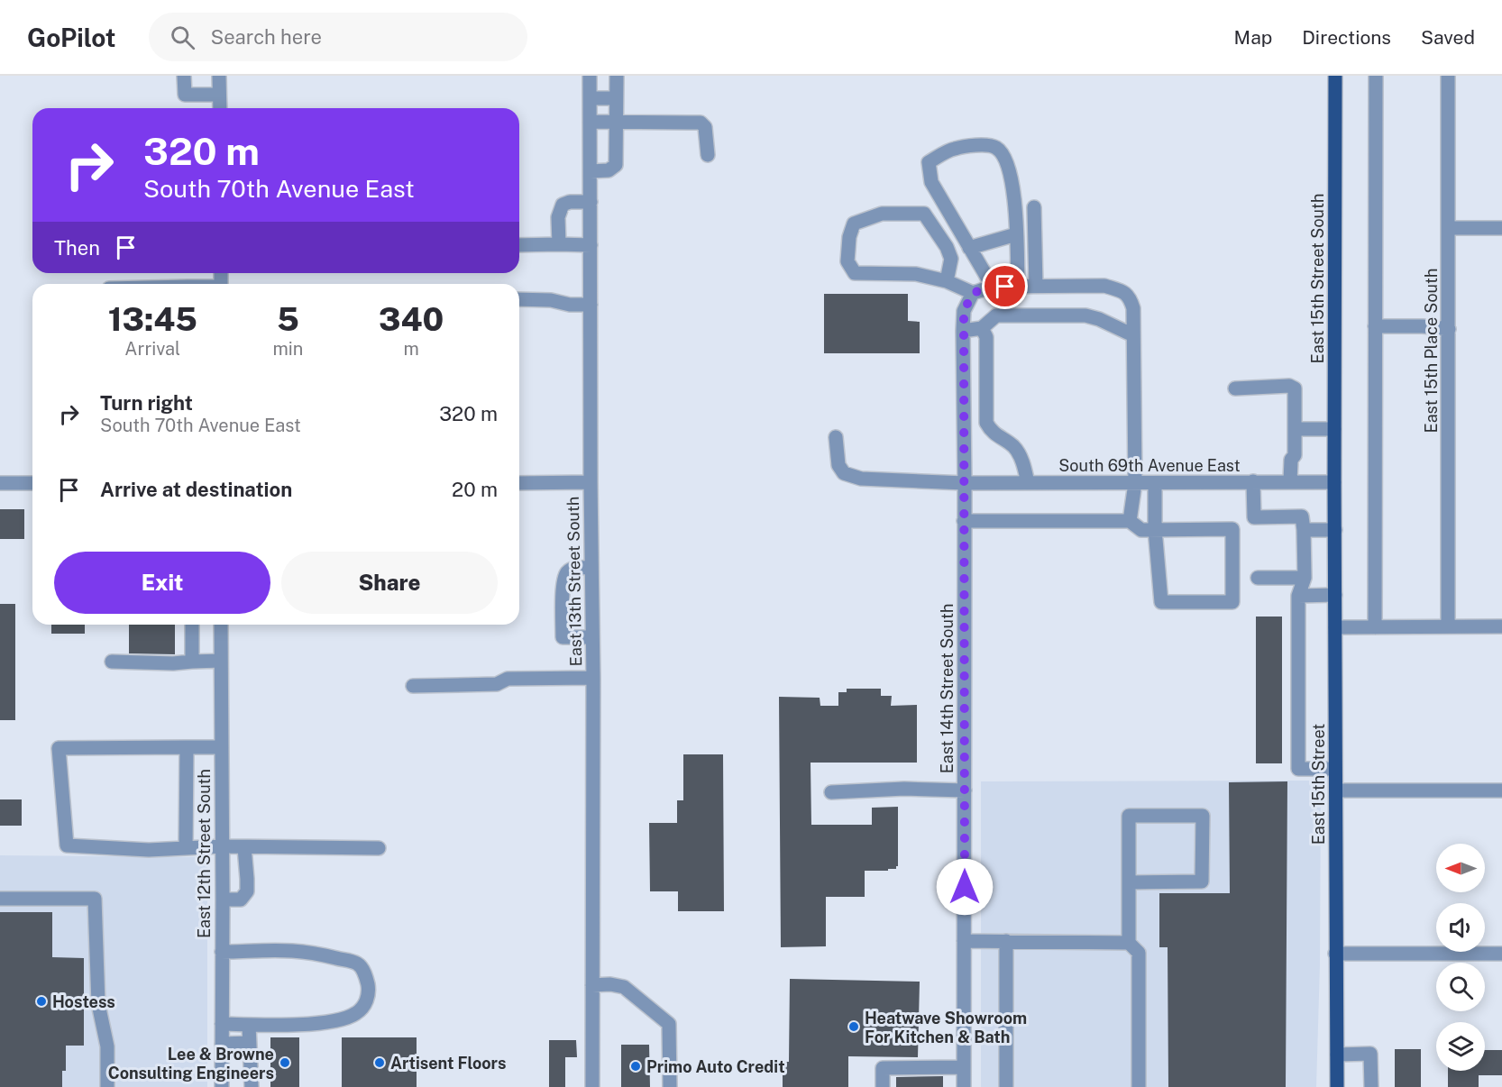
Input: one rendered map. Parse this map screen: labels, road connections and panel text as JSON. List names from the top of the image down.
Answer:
{
  "streets": {
    "main road": ["East 15th Street South", "East 15th Street"],
    "street": [
      "East 15th Place South",
      "South 69th Avenue East",
      "East 13th Street South",
      "East 14th Street South",
      "East 12th Street South"
    ]
  },
  "crossings": [
    ["East 15th Street South", "South 69th Avenue East"],
    ["East 15th Street South", "East 15th Street"],
    ["South 69th Avenue East", "East 14th Street South"],
    ["South 69th Avenue East", "East 15th Street"]
  ],
  "places": [
    "Hostess",
    "Heatwave Showroom For Kitchen & Bath",
    "Lee & Browne Consulting Engineers",
    "Artisent Floors",
    "Primo Auto Credit"
  ],
  "north": "left",
  "page": {
    "header": "GoPilot",
    "search": "Search here",
    "nav": ["Map", "Directions", "Saved"],
    "turn": ["320 m", "South 70th Avenue East"],
    "then": "Then",
    "eta": [
      "13:45",
      "Arrival",
      "5",
      "min",
      "340",
      "m"
    ],
    "list": [
      {
        "name": "Turn right",
        "note": "South 70th Avenue East",
        "value": "320 m"
      },
      {
        "name": "Arrive at destination",
        "value": "20 m"
      }
    ],
    "buttons": ["Exit", "Share"]
  }
}
